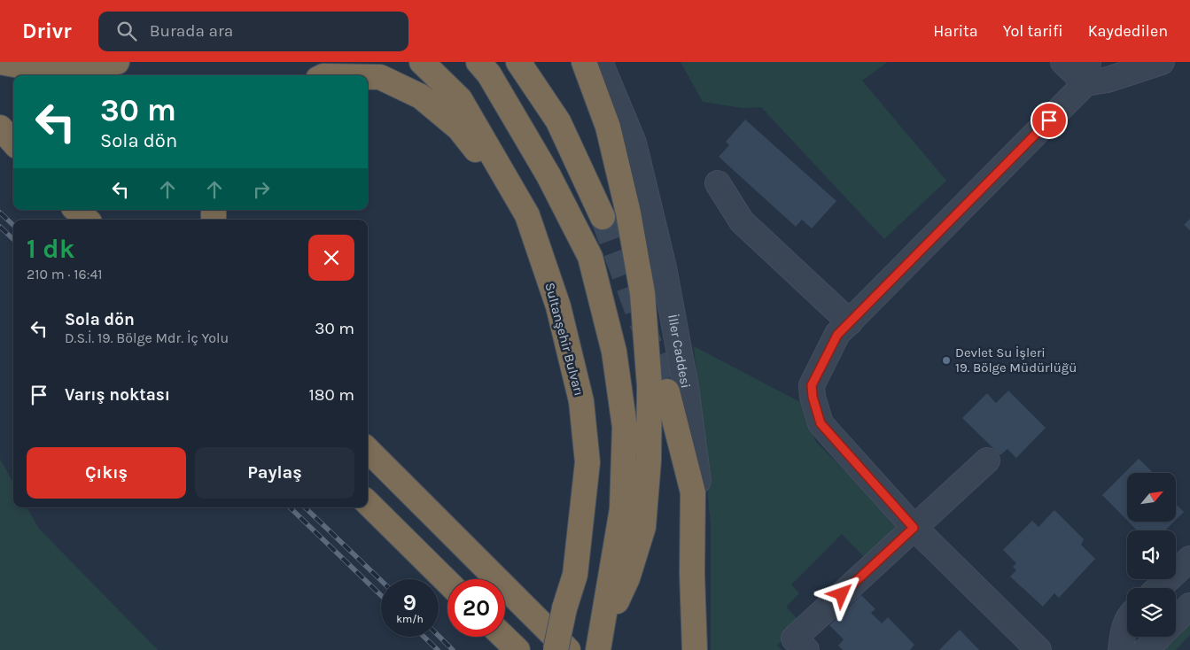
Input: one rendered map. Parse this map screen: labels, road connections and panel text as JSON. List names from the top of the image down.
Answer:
{
  "streets": {
    "highway": ["Sultanşehir Bulvarı"],
    "street": ["İller Caddesi"]
  },
  "places": ["Devlet Su İşleri 19. Bölge Müdürlüğü"],
  "north": "top right",
  "page": {
    "header": "Drivr",
    "search": "Burada ara",
    "nav": ["Harita", "Yol tarifi", "Kaydedilen"],
    "turn": ["30 m", "Sola dön"],
    "heading": ["1 dk", "210 m · 16:41"],
    "list": [
      {
        "name": "Sola dön",
        "note": "D.S.İ. 19. Bölge Mdr. İç Yolu",
        "value": "30 m"
      },
      {
        "name": "Varış noktası",
        "value": "180 m"
      }
    ],
    "buttons": ["Çıkış", "Paylaş"],
    "speed": "9 km/h",
    "limit": "20"
  }
}
